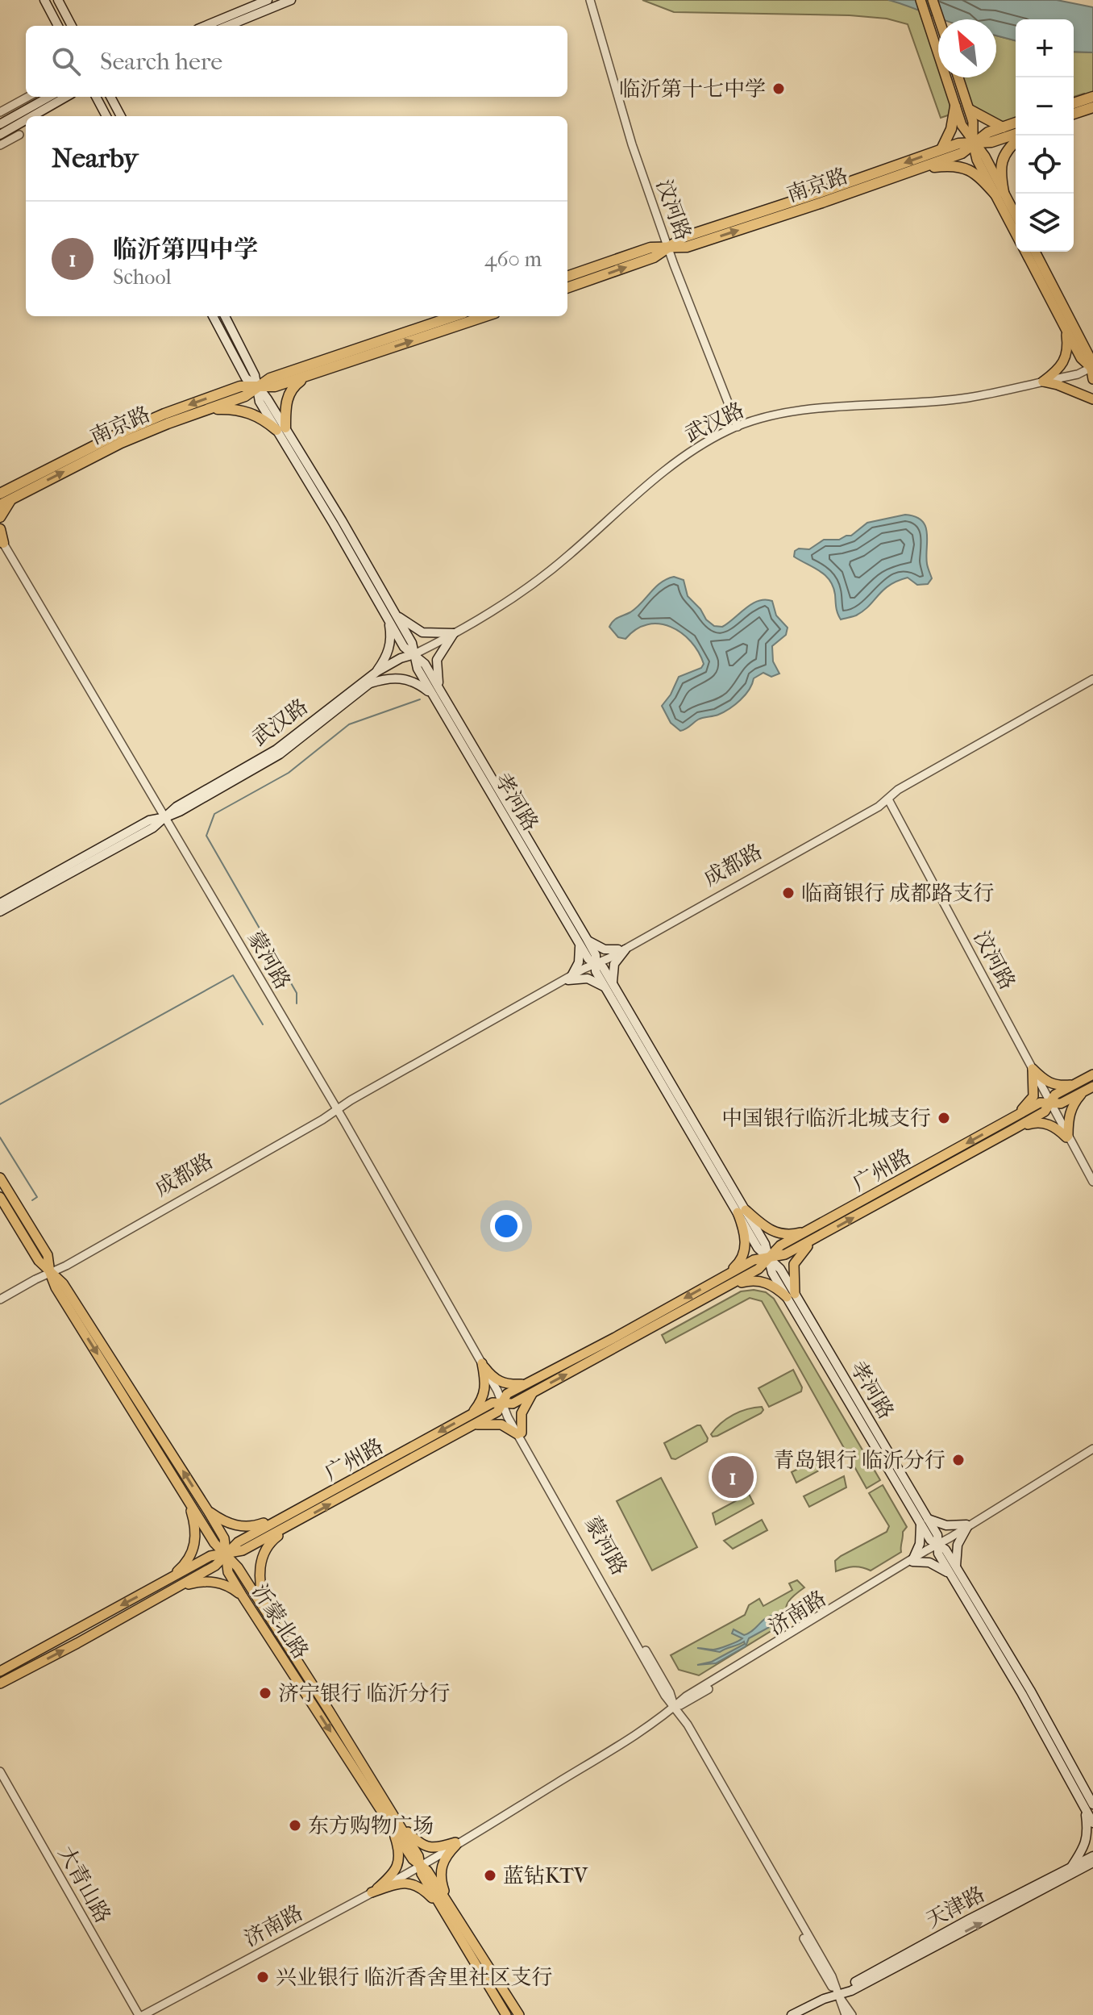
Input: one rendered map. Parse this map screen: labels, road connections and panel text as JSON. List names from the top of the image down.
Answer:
{
  "streets": {
    "highway": ["南京路"],
    "main road": [
      "武汉路",
      "孝河路",
      "广州路",
      "沂蒙北路",
      "天津路"
    ],
    "street": [
      "汶河路",
      "成都路",
      "蒙河路",
      "济南路",
      "大青山路"
    ]
  },
  "crossings": [
    ["南京路", "汶河路"],
    ["南京路", "孝河路"],
    ["汶河路", "武汉路"],
    ["汶河路", "成都路"],
    ["汶河路", "广州路"],
    ["武汉路", "孝河路"],
    ["武汉路", "蒙河路"],
    ["孝河路", "成都路"],
    ["孝河路", "广州路"],
    ["孝河路", "济南路"],
    ["成都路", "蒙河路"],
    ["成都路", "沂蒙北路"],
    ["蒙河路", "广州路"],
    ["蒙河路", "济南路"],
    ["蒙河路", "天津路"],
    ["广州路", "沂蒙北路"],
    ["济南路", "沂蒙北路"]
  ],
  "places": [
    "临沂第十七中学",
    "临商银行 成都路支行",
    "中国银行临沂北城支行",
    "青岛银行 临沂分行",
    "济宁银行 临沂分行",
    "东方购物广场",
    "蓝钻KTV",
    "兴业银行 临沂香舍里社区支行"
  ],
  "north": "top left",
  "page": {
    "map_buttons": ["+", "−"],
    "search": "Search here",
    "heading": "Nearby",
    "list": [
      {
        "mark": "1",
        "name": "临沂第四中学",
        "note": "School",
        "value": "460 m"
      }
    ],
    "pins": "1"
  }
}
